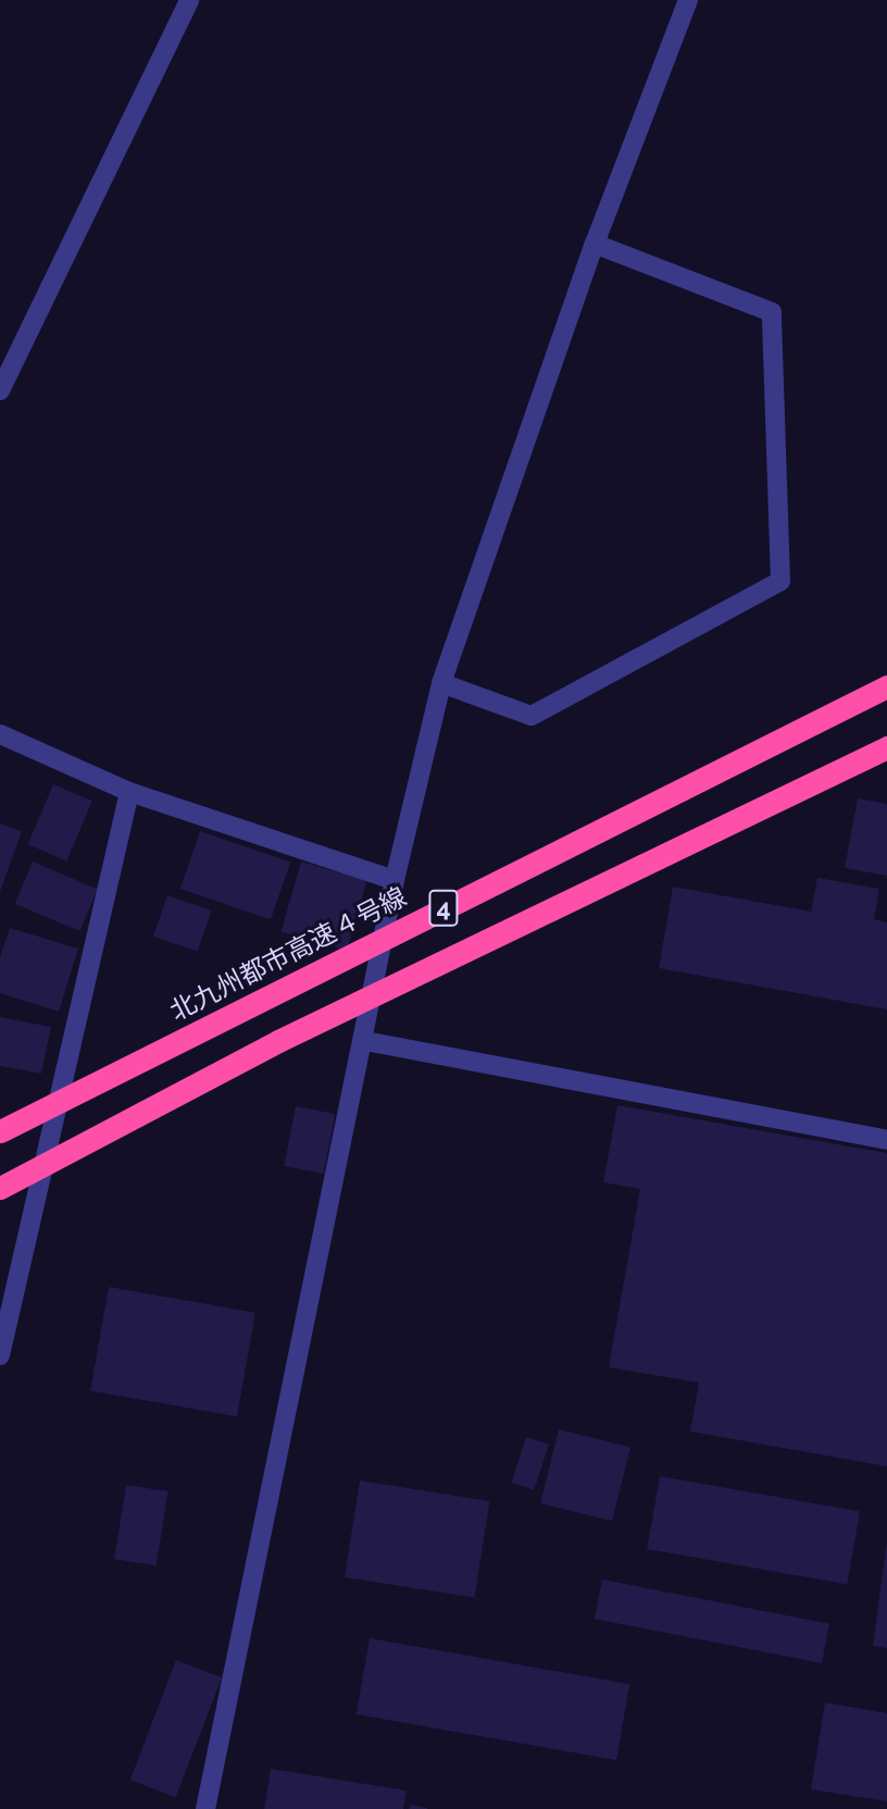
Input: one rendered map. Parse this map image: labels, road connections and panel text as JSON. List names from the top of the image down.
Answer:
{
  "streets": {
    "highway": ["4", "北九州都市高速４号線"]
  }
}
